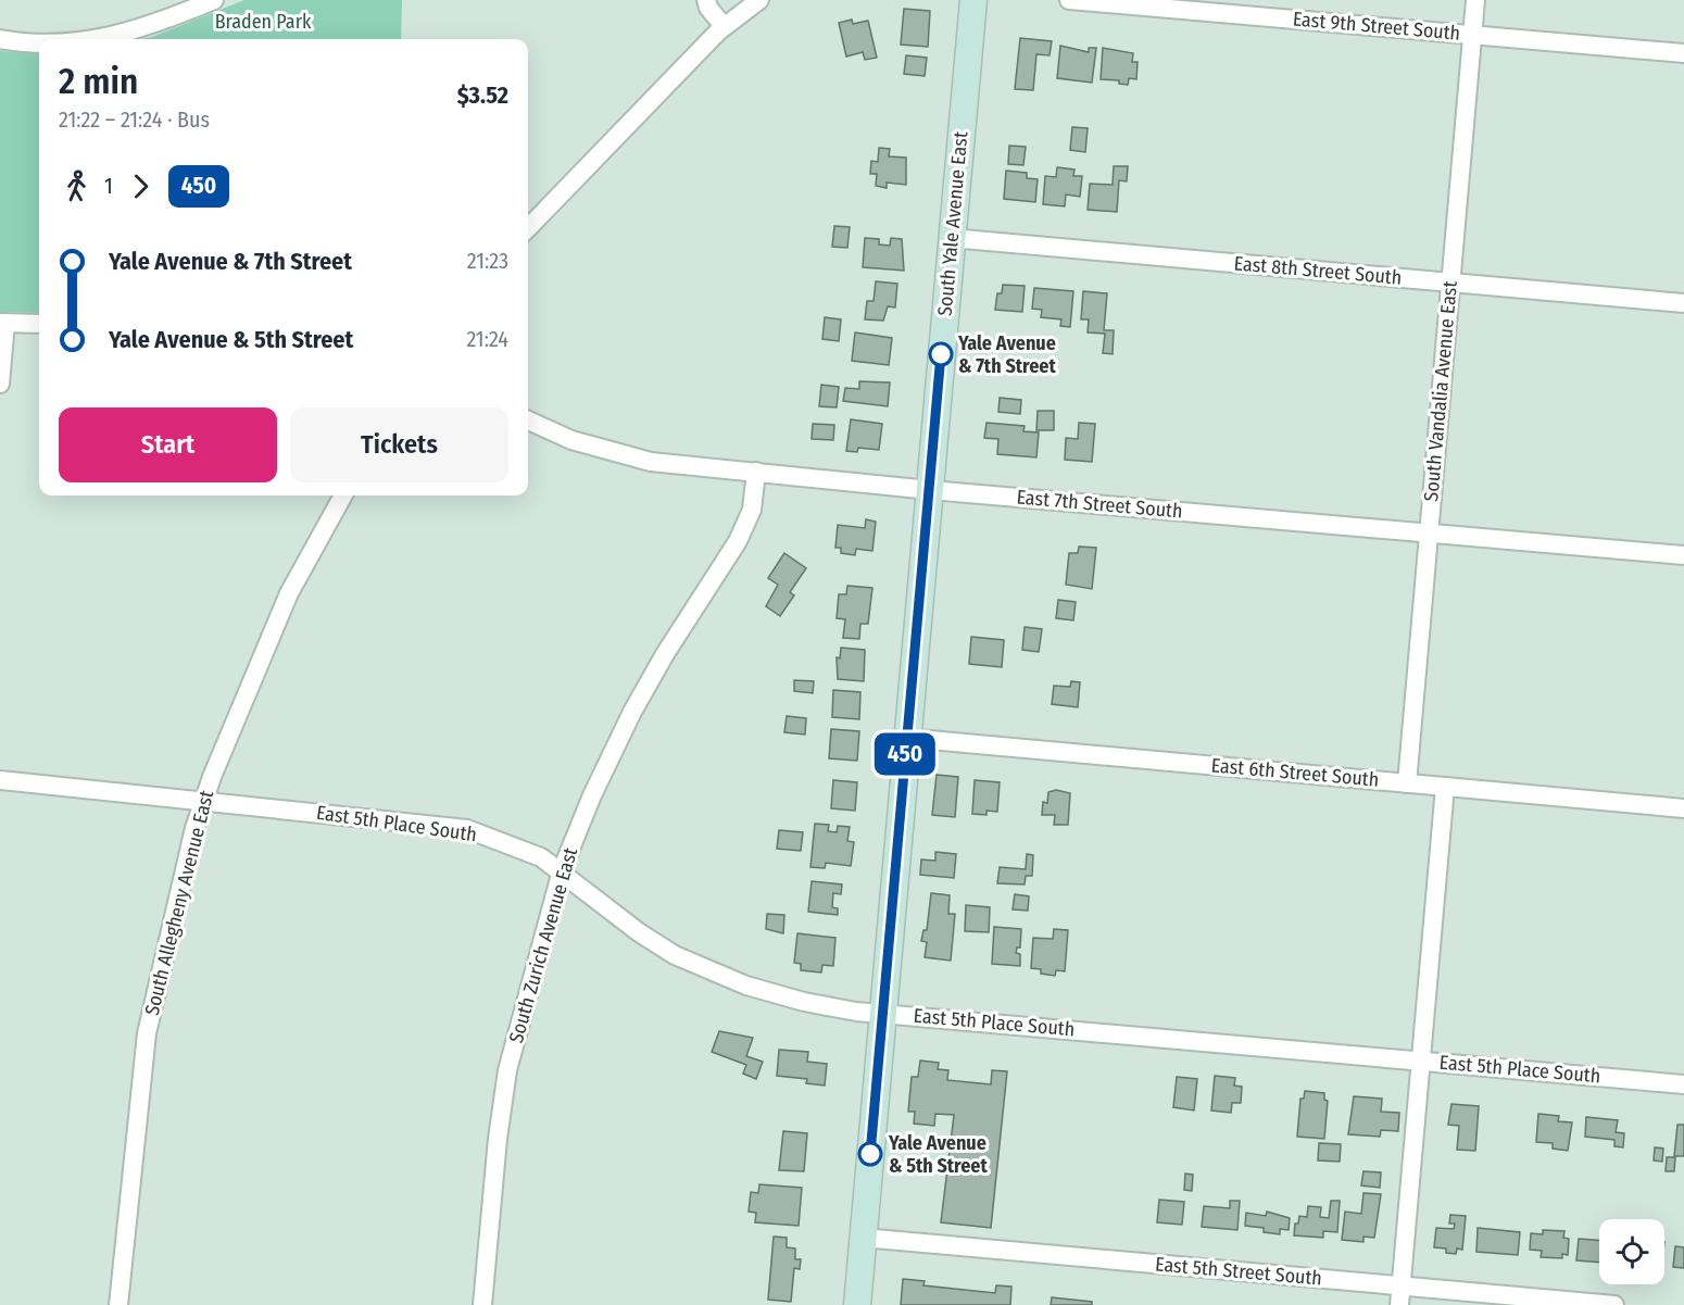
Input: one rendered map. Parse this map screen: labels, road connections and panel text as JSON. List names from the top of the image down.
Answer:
{
  "streets": {
    "main road": ["South Yale Avenue East"],
    "street": [
      "East 9th Street South",
      "East 8th Street South",
      "South Vandalia Avenue East",
      "East 7th Street South",
      "East 6th Street South",
      "East 5th Place South",
      "South Allegheny Avenue East",
      "South Zurich Avenue East",
      "East 5th Street South"
    ]
  },
  "crossings": [
    ["East 9th Street South", "South Vandalia Avenue East"],
    ["South Yale Avenue East", "East 8th Street South"],
    ["South Yale Avenue East", "East 7th Street South"],
    ["South Yale Avenue East", "East 6th Street South"],
    ["South Yale Avenue East", "East 5th Place South"],
    ["South Yale Avenue East", "East 5th Street South"],
    ["East 8th Street South", "South Vandalia Avenue East"],
    ["South Vandalia Avenue East", "East 7th Street South"],
    ["South Vandalia Avenue East", "East 6th Street South"],
    ["East 7th Street South", "South Zurich Avenue East"],
    ["East 5th Place South", "South Allegheny Avenue East"],
    ["East 5th Place South", "South Zurich Avenue East"]
  ],
  "parks": ["Braden Park"],
  "places": ["Yale Avenue & 7th Street", "Yale Avenue & 5th Street"],
  "lines": ["bus line 450"],
  "page": {
    "on_map": "450",
    "heading": ["2 min", "21:22 – 21:24 · Bus", "$3.52"],
    "legs": ["1", "450"],
    "list": [
      {
        "name": "Yale Avenue & 7th Street",
        "value": "21:23"
      },
      {
        "name": "Yale Avenue & 5th Street",
        "value": "21:24"
      }
    ],
    "buttons": ["Start", "Tickets"]
  }
}
